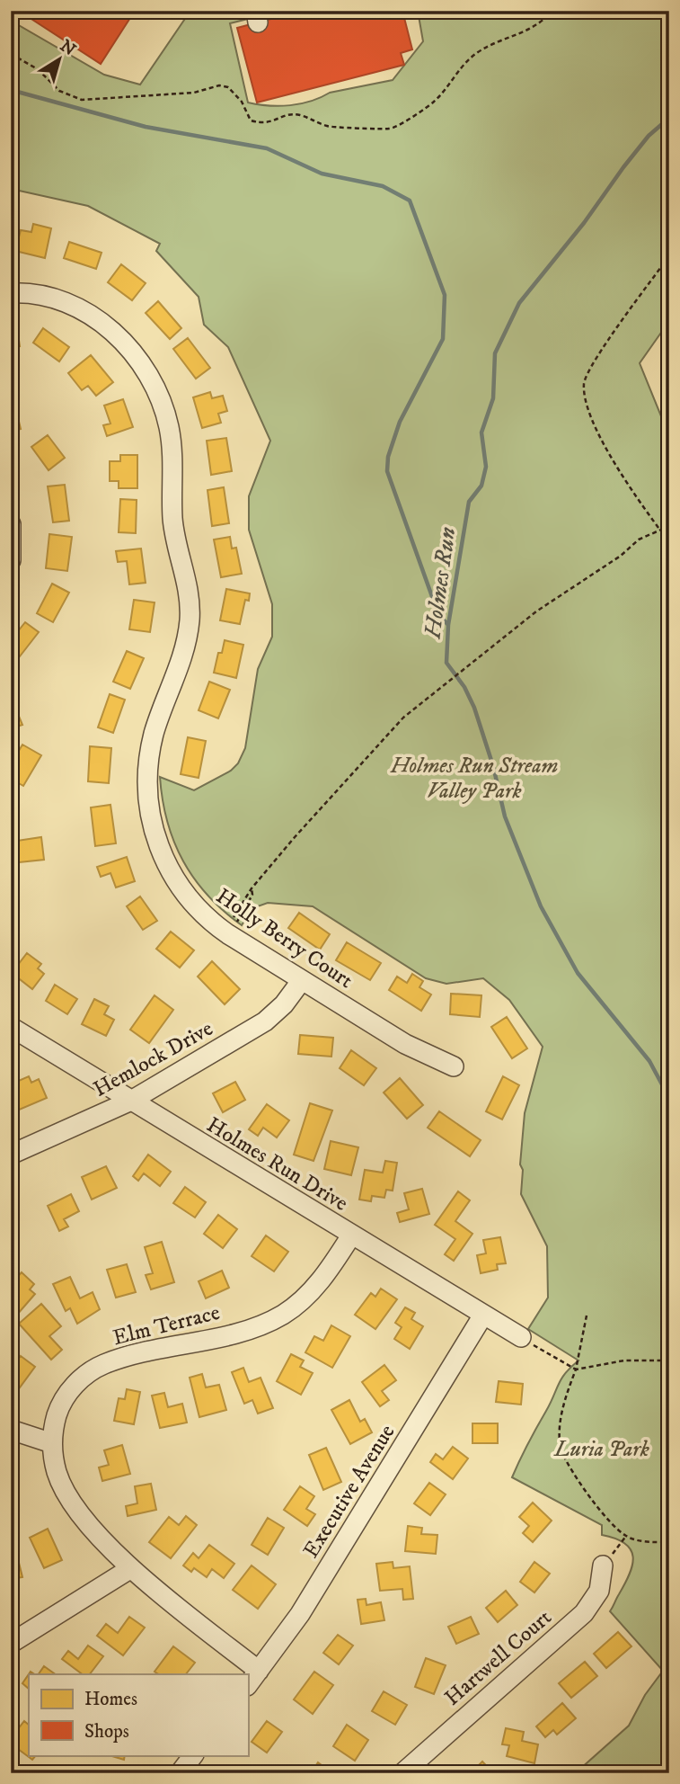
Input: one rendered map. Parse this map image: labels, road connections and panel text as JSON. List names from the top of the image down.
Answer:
{
  "streets": {
    "street": [
      "Holly Berry Court",
      "Hemlock Drive",
      "Holmes Run Drive",
      "Elm Terrace",
      "Executive Avenue",
      "Hartwell Court"
    ]
  },
  "crossings": [
    ["Holly Berry Court", "Hemlock Drive"],
    ["Hemlock Drive", "Holmes Run Drive"],
    ["Holmes Run Drive", "Elm Terrace"],
    ["Holmes Run Drive", "Executive Avenue"],
    ["Elm Terrace", "Executive Avenue"]
  ],
  "water": ["Holmes Run"],
  "parks": ["Holmes Run Stream Valley Park", "Luria Park"],
  "legend": ["Homes", "Shops"],
  "north": "top right"
}
